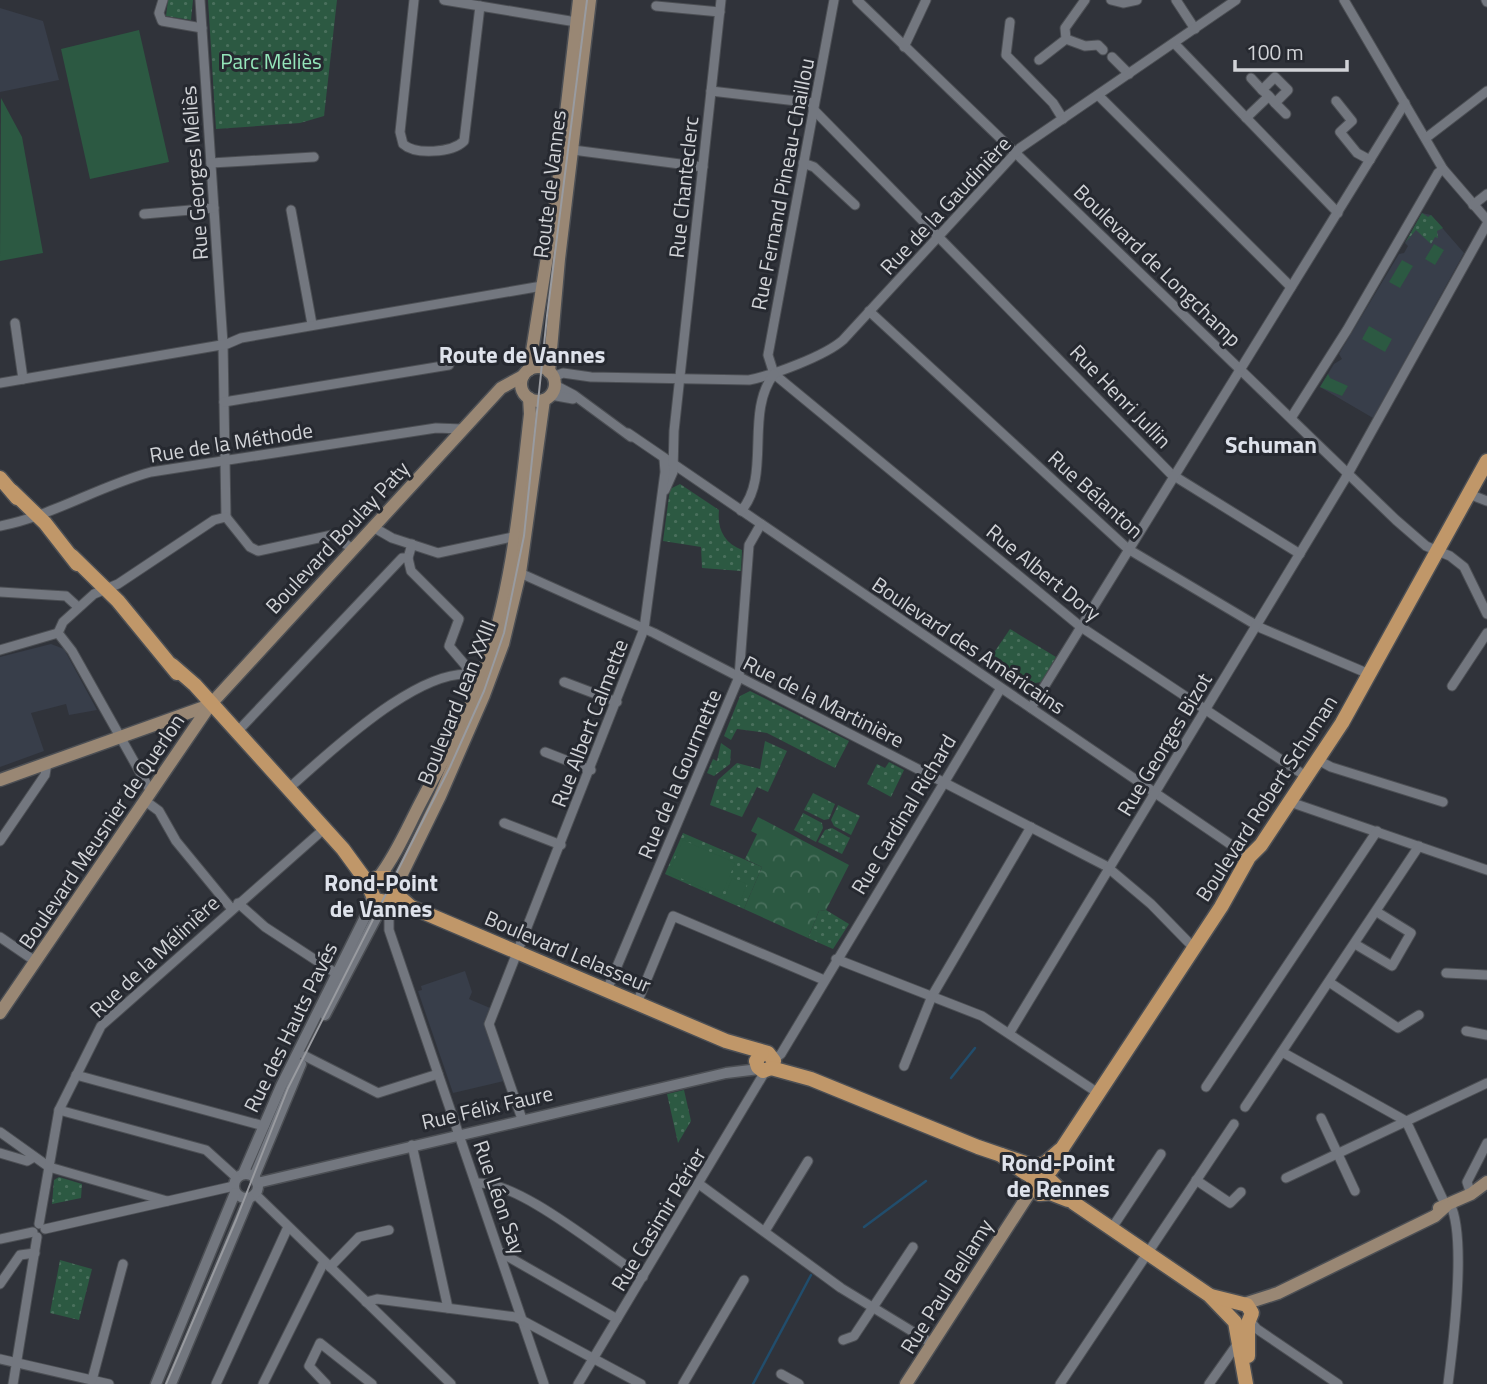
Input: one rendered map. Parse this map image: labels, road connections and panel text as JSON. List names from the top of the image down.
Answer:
{
  "streets": {
    "main road": [
      "Route de Vannes",
      "Boulevard Boulay Paty",
      "Boulevard Jean XXIII",
      "Boulevard Robert Schuman",
      "Boulevard Meusnier de Querlon",
      "Boulevard Lelasseur",
      "Rue Paul Bellamy"
    ],
    "street": [
      "Rue Georges Méliès",
      "Rue Fernand Pineau-Chaillou",
      "Rue Chanteclerc",
      "Rue de la Gaudinière",
      "Boulevard de Longchamp",
      "Rue Henri Jullin",
      "Rue de la Méthode",
      "Rue Bélanton",
      "Rue Albert Dory",
      "Boulevard des Américains",
      "Rue de la Martinière",
      "Rue Albert Calmette",
      "Rue Georges Bizot",
      "Rue de la Gourmette",
      "Rue Cardinal Richard",
      "Rue de la Mélinière",
      "Rue des Hauts Pavés",
      "Rue Félix Faure",
      "Rue Léon Say",
      "Rue Casimir Périer"
    ]
  },
  "crossings": [
    ["Rue Georges Méliès", "Rue de la Méthode"],
    ["Route de Vannes", "Rue de la Gaudinière"],
    ["Route de Vannes", "Boulevard Boulay Paty"],
    ["Route de Vannes", "Boulevard des Américains"],
    ["Route de Vannes", "Boulevard Jean XXIII"],
    ["Rue Fernand Pineau-Chaillou", "Rue de la Gaudinière"],
    ["Rue Fernand Pineau-Chaillou", "Rue Henri Jullin"],
    ["Rue Fernand Pineau-Chaillou", "Rue Albert Dory"],
    ["Rue Chanteclerc", "Rue de la Gaudinière"],
    ["Rue Chanteclerc", "Rue Albert Calmette"],
    ["Rue de la Gaudinière", "Boulevard de Longchamp"],
    ["Rue de la Gaudinière", "Rue Henri Jullin"],
    ["Rue de la Gaudinière", "Rue Bélanton"],
    ["Rue de la Gaudinière", "Rue Albert Dory"],
    ["Rue de la Gaudinière", "Boulevard des Américains"],
    ["Rue de la Gaudinière", "Boulevard Jean XXIII"],
    ["Rue de la Gaudinière", "Rue Albert Calmette"],
    ["Boulevard de Longchamp", "Rue Georges Bizot"],
    ["Boulevard de Longchamp", "Boulevard Robert Schuman"],
    ["Rue Henri Jullin", "Rue Georges Bizot"],
    ["Rue de la Méthode", "Boulevard Boulay Paty"],
    ["Rue Bélanton", "Rue Georges Bizot"],
    ["Rue Bélanton", "Boulevard Robert Schuman"],
    ["Boulevard Boulay Paty", "Boulevard Jean XXIII"],
    ["Boulevard Boulay Paty", "Boulevard Meusnier de Querlon"],
    ["Rue Albert Dory", "Rue Georges Bizot"],
    ["Rue Albert Dory", "Boulevard Robert Schuman"],
    ["Boulevard des Américains", "Boulevard Jean XXIII"],
    ["Boulevard des Américains", "Rue Albert Calmette"],
    ["Boulevard des Américains", "Rue Georges Bizot"],
    ["Boulevard des Américains", "Rue de la Gourmette"],
    ["Boulevard des Américains", "Boulevard Robert Schuman"],
    ["Boulevard des Américains", "Rue Cardinal Richard"],
    ["Rue de la Martinière", "Boulevard Jean XXIII"],
    ["Rue de la Martinière", "Rue Albert Calmette"],
    ["Rue de la Martinière", "Rue Georges Bizot"],
    ["Rue de la Martinière", "Rue de la Gourmette"],
    ["Rue de la Martinière", "Boulevard Robert Schuman"],
    ["Rue de la Martinière", "Rue Cardinal Richard"],
    ["Boulevard Jean XXIII", "Boulevard Lelasseur"],
    ["Boulevard Jean XXIII", "Rue des Hauts Pavés"],
    ["Rue Albert Calmette", "Boulevard Lelasseur"],
    ["Rue Albert Calmette", "Rue Félix Faure"],
    ["Rue de la Gourmette", "Boulevard Lelasseur"],
    ["Boulevard Robert Schuman", "Boulevard Lelasseur"],
    ["Boulevard Robert Schuman", "Rue Paul Bellamy"],
    ["Rue Cardinal Richard", "Rue Casimir Périer"],
    ["Boulevard Lelasseur", "Rue des Hauts Pavés"],
    ["Boulevard Lelasseur", "Rue Félix Faure"],
    ["Boulevard Lelasseur", "Rue Casimir Périer"],
    ["Boulevard Lelasseur", "Rue Paul Bellamy"],
    ["Rue des Hauts Pavés", "Rue Félix Faure"],
    ["Rue des Hauts Pavés", "Rue Léon Say"],
    ["Rue Félix Faure", "Rue Léon Say"],
    ["Rue Félix Faure", "Rue Casimir Périer"]
  ],
  "districts": [
    "Route de Vannes",
    "Schuman",
    "Rond-Point de Vannes",
    "Rond-Point de Rennes"
  ],
  "parks": ["Parc Méliès"],
  "scale_bar": "100 m"
}
